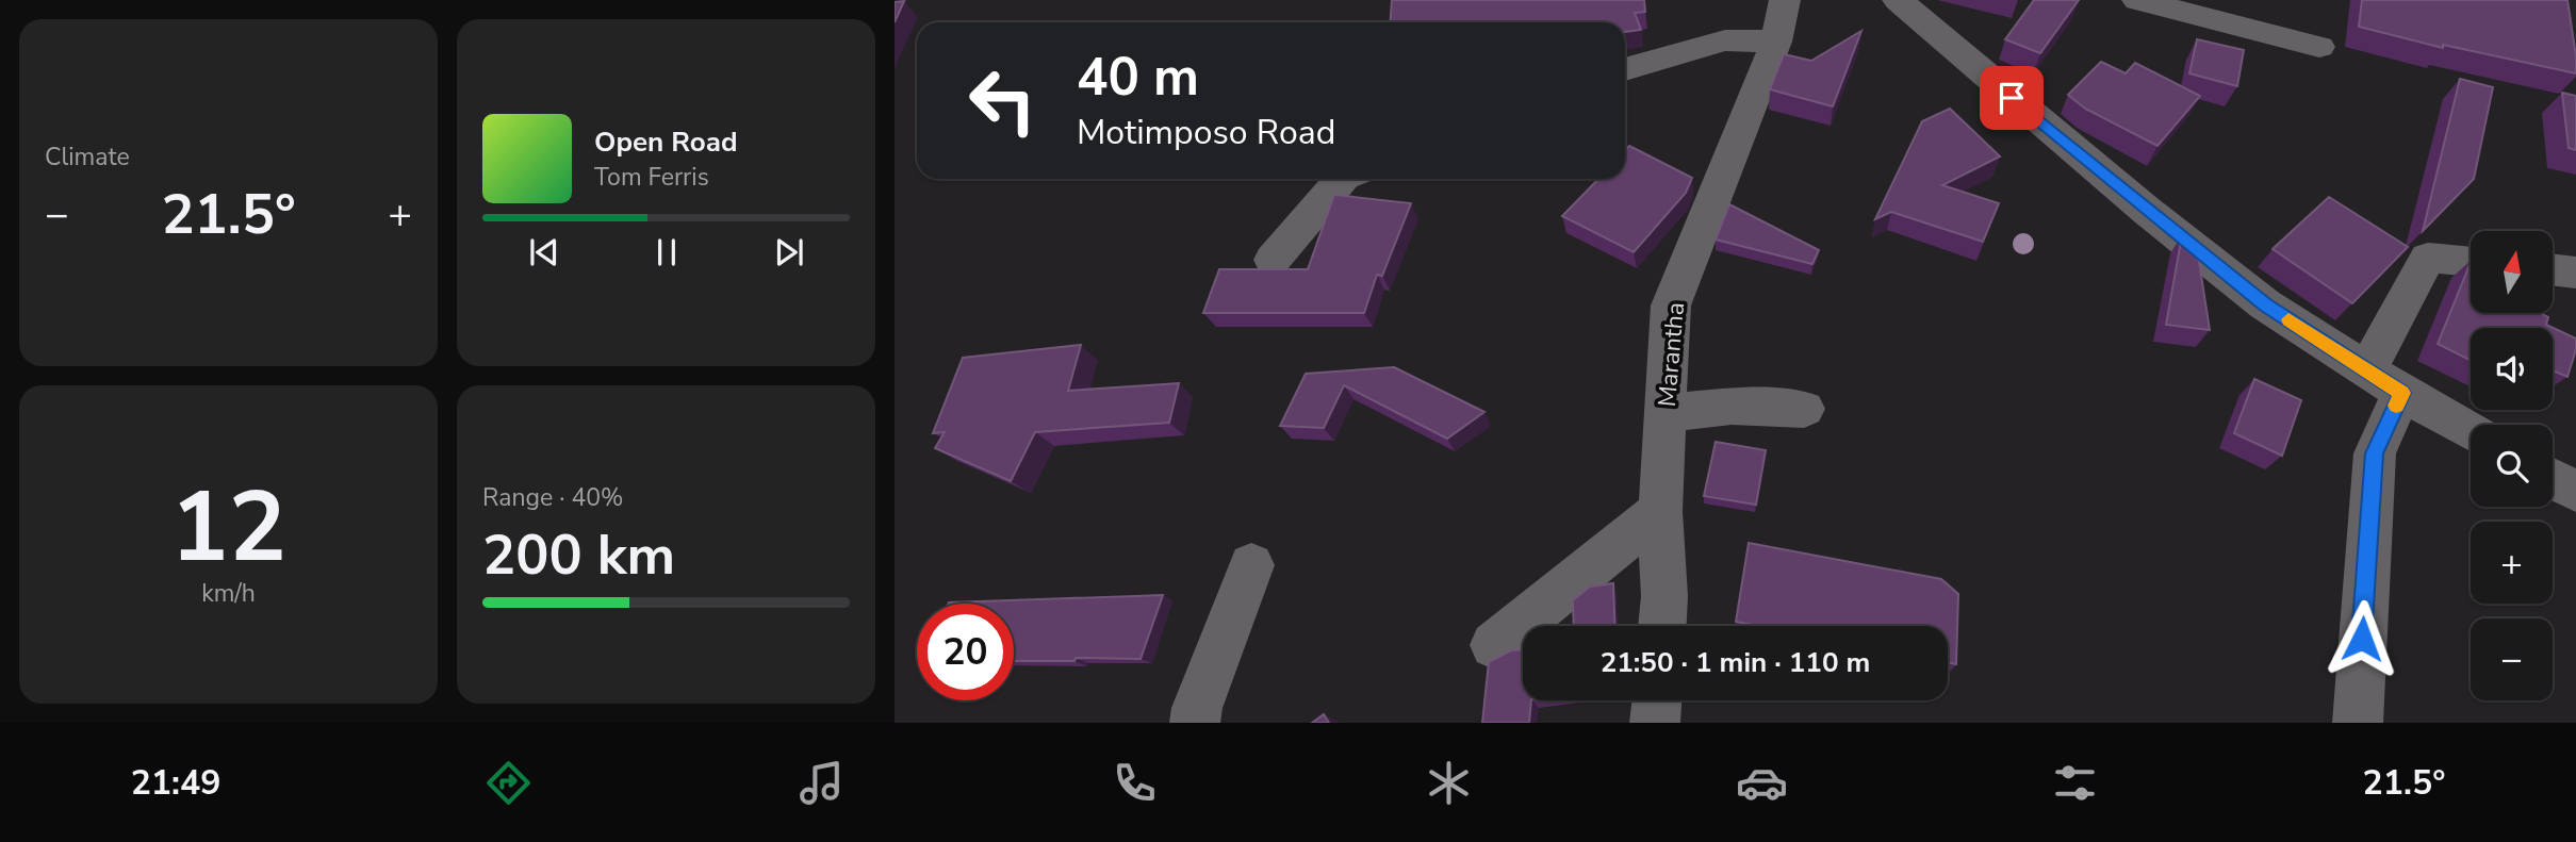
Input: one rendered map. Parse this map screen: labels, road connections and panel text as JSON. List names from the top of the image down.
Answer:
{
  "streets": {
    "street": ["Marantha"]
  },
  "north": "top",
  "page": {
    "tile": [
      "Climate",
      ["12", "km/h"],
      ["Range · 40%", "200 km"]
    ],
    "turn": ["40 m", "Motimposo Road"],
    "song": ["Open Road", "Tom Ferris"],
    "heat": ["−", "21.5°", "+"],
    "map_buttons": ["+", "−"],
    "limit": "20",
    "trip": "21:50 · 1 min · 110 m",
    "tabs": ["21:49", "21.5°"]
  }
}
